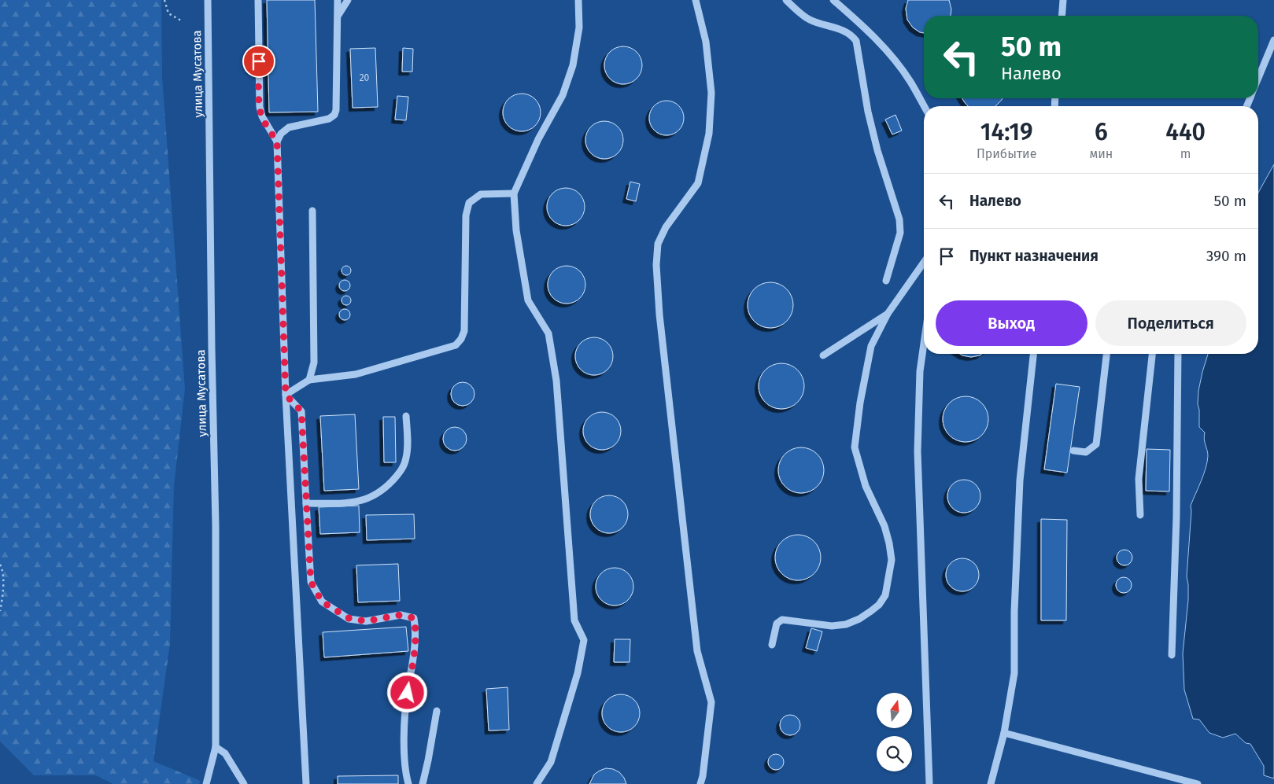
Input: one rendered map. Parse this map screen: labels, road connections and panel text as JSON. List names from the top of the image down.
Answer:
{
  "streets": {
    "street": ["улица Мусатова"]
  },
  "house_numbers": ["20"],
  "north": "top",
  "page": {
    "turn": ["50 m", "Налево"],
    "eta": [
      "14:19",
      "Прибытие",
      "6",
      "мин",
      "440",
      "m"
    ],
    "list": [
      {
        "name": "Налево",
        "value": "50 m"
      },
      {
        "name": "Пункт назначения",
        "value": "390 m"
      }
    ],
    "buttons": ["Выход", "Поделиться"]
  }
}
